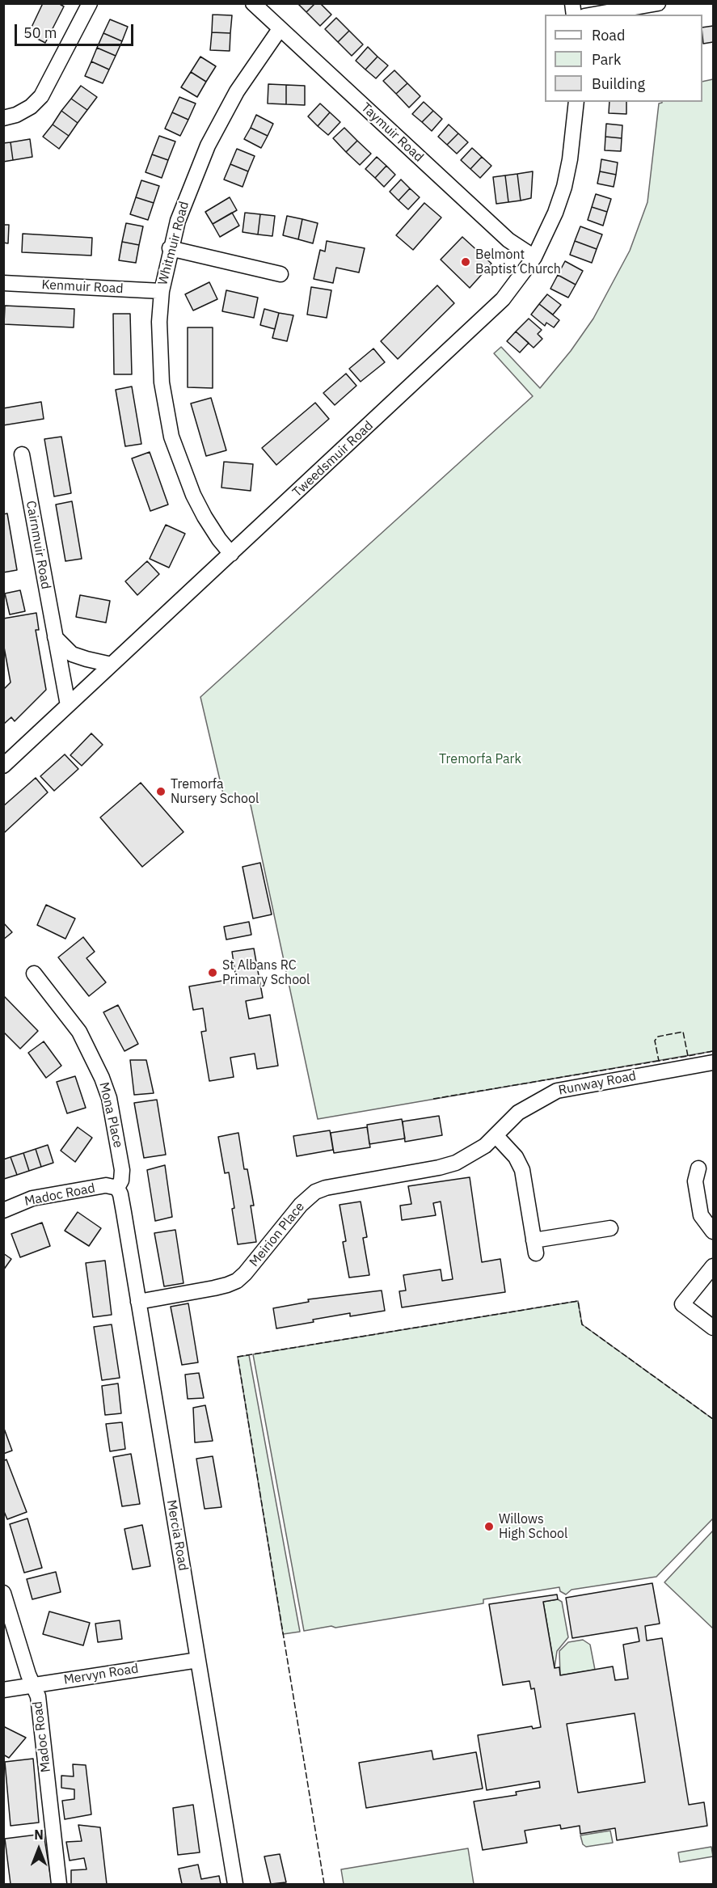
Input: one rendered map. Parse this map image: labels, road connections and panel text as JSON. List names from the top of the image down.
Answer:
{
  "streets": {
    "street": [
      "Taymuir Road",
      "Whitmuir Road",
      "Kenmuir Road",
      "Tweedsmuir Road",
      "Cairnmuir Road",
      "Runway Road",
      "Mona Place",
      "Madoc Road",
      "Meirion Place",
      "Mercia Road",
      "Mervyn Road"
    ]
  },
  "crossings": [
    ["Taymuir Road", "Whitmuir Road"],
    ["Taymuir Road", "Tweedsmuir Road"],
    ["Whitmuir Road", "Kenmuir Road"],
    ["Whitmuir Road", "Tweedsmuir Road"],
    ["Tweedsmuir Road", "Cairnmuir Road"],
    ["Runway Road", "Meirion Place"],
    ["Mona Place", "Madoc Road"],
    ["Mona Place", "Mercia Road"],
    ["Madoc Road", "Mercia Road"],
    ["Madoc Road", "Mervyn Road"],
    ["Meirion Place", "Mercia Road"],
    ["Mercia Road", "Mervyn Road"]
  ],
  "parks": ["Tremorfa Park"],
  "places": [
    "Belmont Baptist Church",
    "Tremorfa Nursery School",
    "St Albans RC Primary School",
    "Willows High School"
  ],
  "legend": ["Road", "Park", "Building"],
  "scale_bar": "50 m",
  "north": "top"
}
